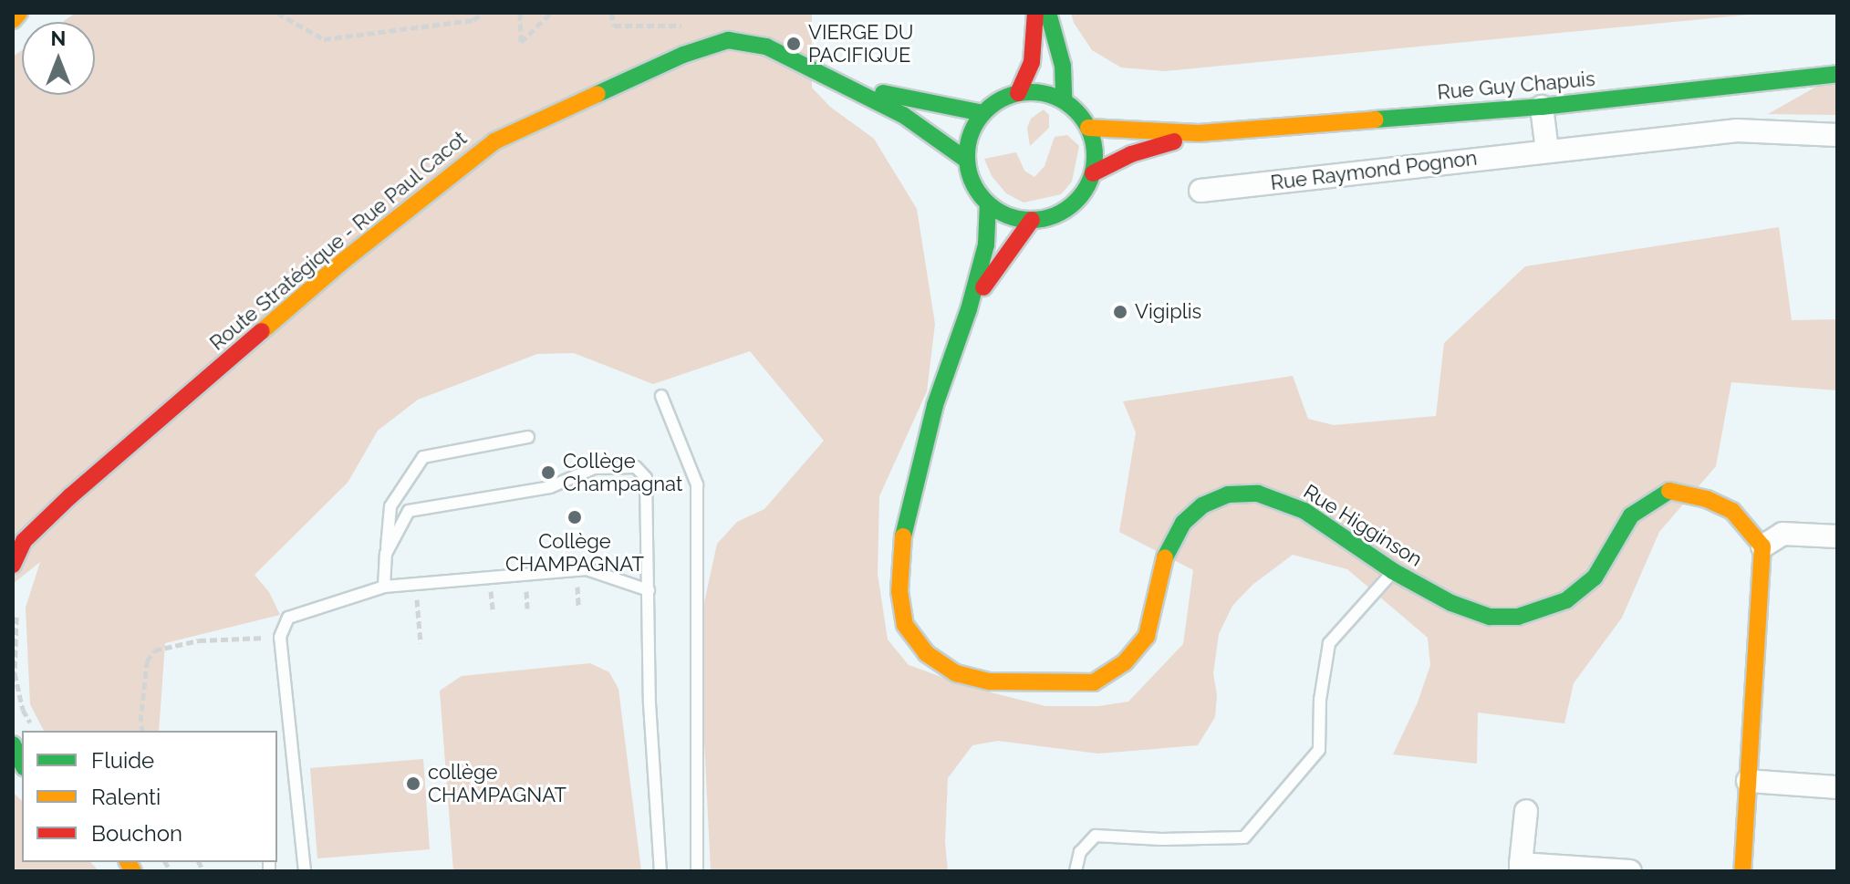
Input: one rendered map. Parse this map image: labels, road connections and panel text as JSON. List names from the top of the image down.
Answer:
{
  "streets": {
    "street": [
      "Rue Guy Chapuis",
      "Rue Raymond Pognon",
      "Route Stratégique - Rue Paul Cacot",
      "Rue Higginson"
    ]
  },
  "crossings": [
    ["Rue Guy Chapuis", "Route Stratégique - Rue Paul Cacot"],
    ["Rue Guy Chapuis", "Rue Higginson"],
    ["Route Stratégique - Rue Paul Cacot", "Rue Higginson"]
  ],
  "places": [
    "VIERGE DU PACIFIQUE",
    "Vigiplis",
    "Collège Champagnat",
    "Collège CHAMPAGNAT",
    "collège CHAMPAGNAT"
  ],
  "legend": ["Fluide", "Ralenti", "Bouchon"],
  "north": "top"
}
